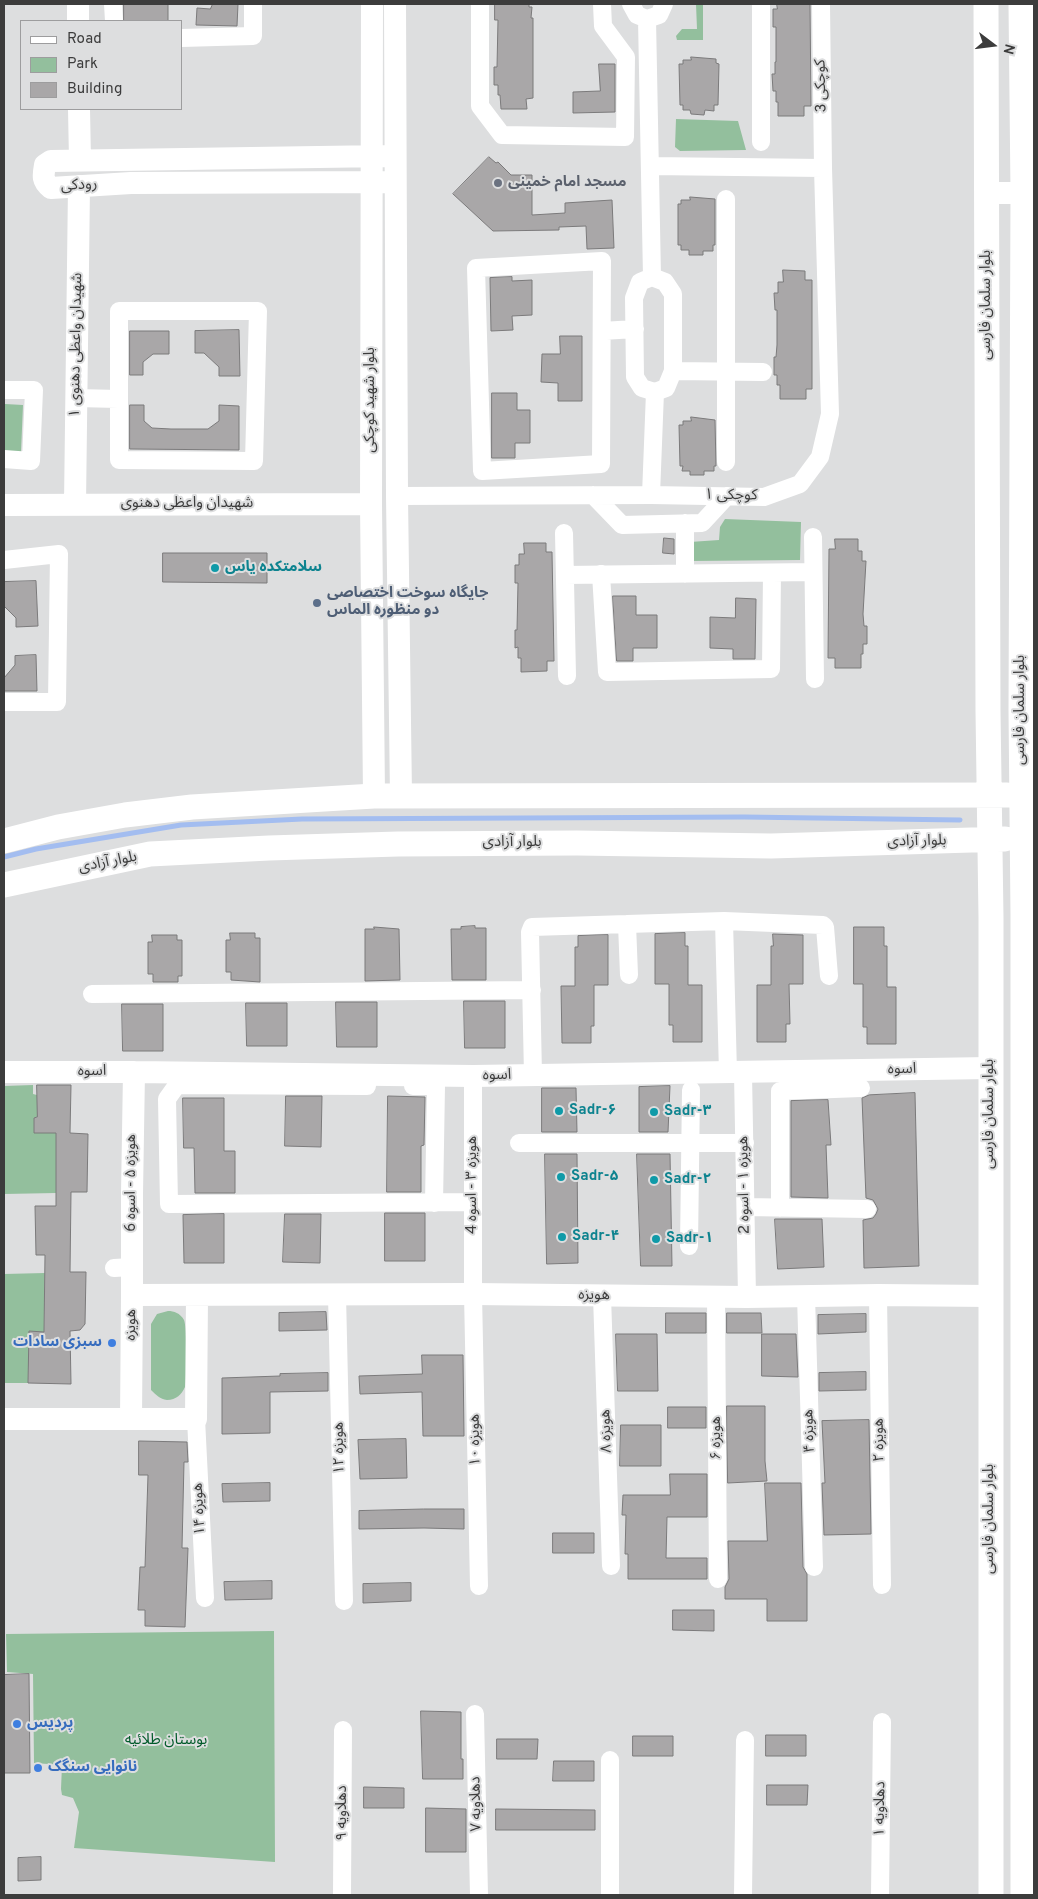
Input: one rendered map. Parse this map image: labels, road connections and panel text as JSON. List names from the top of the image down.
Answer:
{
  "streets": {
    "main road": ["بلوار سلمان فارسی", "بلوار آزادی"],
    "street": [
      "کوچکی 3",
      "رودکی",
      "شهیدان واعظی دهنوی ۱",
      "بلوار شهید کوچکی",
      "کوچکی ۱",
      "شهیدان واعظی دهنوی",
      "اسوه",
      "هویزه ۵ - اسوه 6",
      "هویزه ۳ - اسوه 4",
      "هویزه ۱ - اسوه 2",
      "هویزه",
      "هویزه ۸",
      "هویزه ۴",
      "هویزه ۶",
      "هویزه ۱۰",
      "هویزه ۲",
      "هویزه ۱۲",
      "هویزه ۱۴",
      "دهلاویه ۷",
      "دهلاویه ۱",
      "دهلاویه ۹"
    ]
  },
  "crossings": [
    ["کوچکی 3", "کوچکی ۱"],
    ["رودکی", "شهیدان واعظی دهنوی ۱"],
    ["رودکی", "بلوار شهید کوچکی"],
    ["بلوار سلمان فارسی", "بلوار آزادی"],
    ["بلوار سلمان فارسی", "اسوه"],
    ["بلوار سلمان فارسی", "هویزه"],
    ["شهیدان واعظی دهنوی ۱", "شهیدان واعظی دهنوی"],
    ["بلوار شهید کوچکی", "کوچکی ۱"],
    ["بلوار شهید کوچکی", "شهیدان واعظی دهنوی"],
    ["اسوه", "هویزه ۵ - اسوه 6"],
    ["اسوه", "هویزه ۳ - اسوه 4"],
    ["اسوه", "هویزه ۱ - اسوه 2"],
    ["هویزه ۵ - اسوه 6", "هویزه"],
    ["هویزه ۳ - اسوه 4", "هویزه"],
    ["هویزه ۳ - اسوه 4", "هویزه ۱۰"],
    ["هویزه ۱ - اسوه 2", "هویزه"],
    ["هویزه", "هویزه ۸"],
    ["هویزه", "هویزه ۴"],
    ["هویزه", "هویزه ۶"],
    ["هویزه", "هویزه ۱۰"],
    ["هویزه", "هویزه ۲"],
    ["هویزه", "هویزه ۱۲"]
  ],
  "parks": ["بوستان طلائیه"],
  "places": [
    "مسجد امام خمینی",
    "سلامتکده یاس",
    "جایگاه سوخت اختصاصی دو منظوره الماس",
    "Sadr-۶",
    "Sadr-۳",
    "Sadr-۵",
    "Sadr-۲",
    "Sadr-۴",
    "Sadr-۱",
    "سبزی سادات",
    "پردیس",
    "نانوایی سنگک"
  ],
  "legend": ["Road", "Park", "Building"],
  "north": "right"
}
